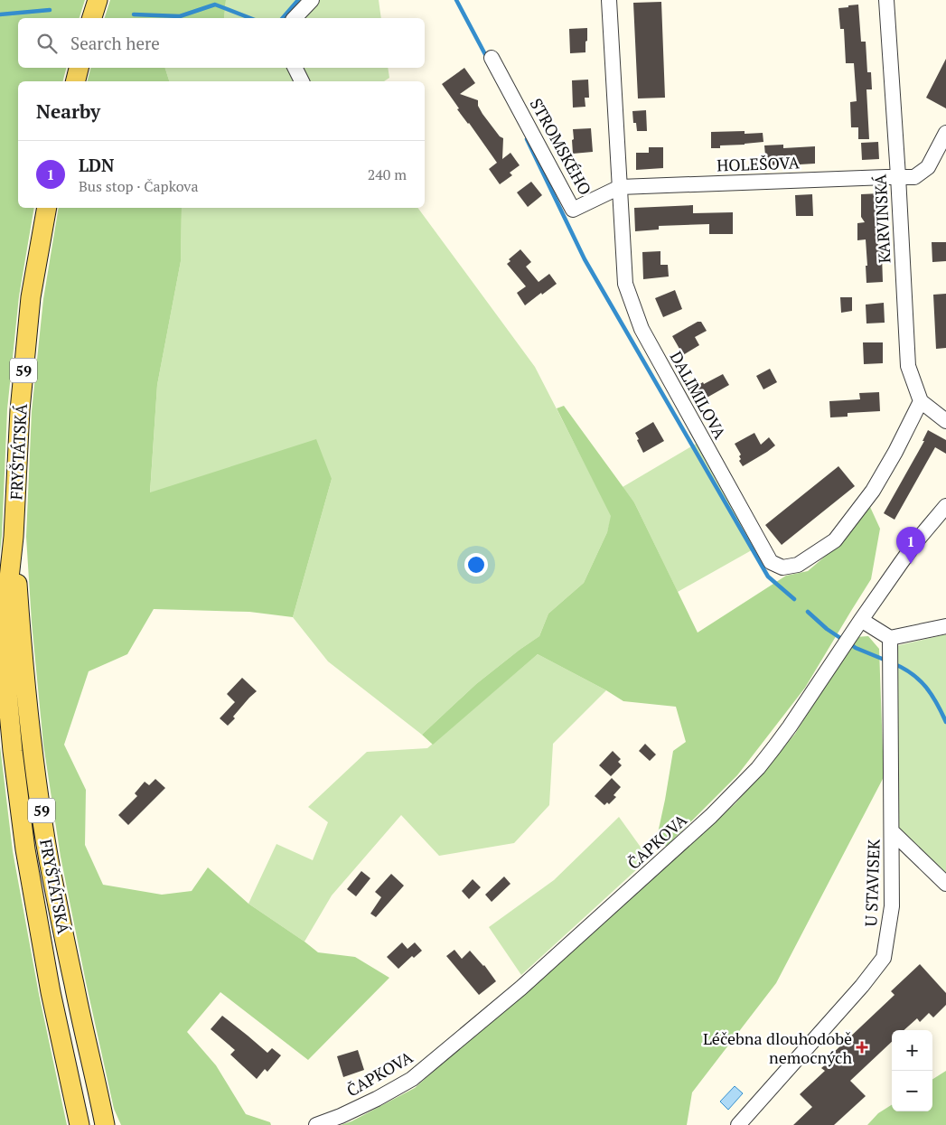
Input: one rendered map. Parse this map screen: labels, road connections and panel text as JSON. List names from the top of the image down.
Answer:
{
  "streets": {
    "main road": ["59", "FRYŠTÁTSKÁ"],
    "street": [
      "STROMSKÉHO",
      "HOLEŠOVA",
      "KARVINSKÁ",
      "DALIMILOVA",
      "ČAPKOVA",
      "U STAVISEK"
    ]
  },
  "crossings": [
    ["STROMSKÉHO", "HOLEŠOVA"],
    ["STROMSKÉHO", "DALIMILOVA"],
    ["HOLEŠOVA", "KARVINSKÁ"],
    ["HOLEŠOVA", "DALIMILOVA"],
    ["KARVINSKÁ", "DALIMILOVA"]
  ],
  "places": {
    "health": ["Léčebna dlouhodobě nemocných"]
  },
  "page": {
    "search": "Search here",
    "heading": "Nearby",
    "list": [
      {
        "mark": "1",
        "name": "LDN",
        "note": "Bus stop · Čapkova",
        "value": "240 m"
      }
    ],
    "pins": "1",
    "map_buttons": ["+", "−"]
  }
}
